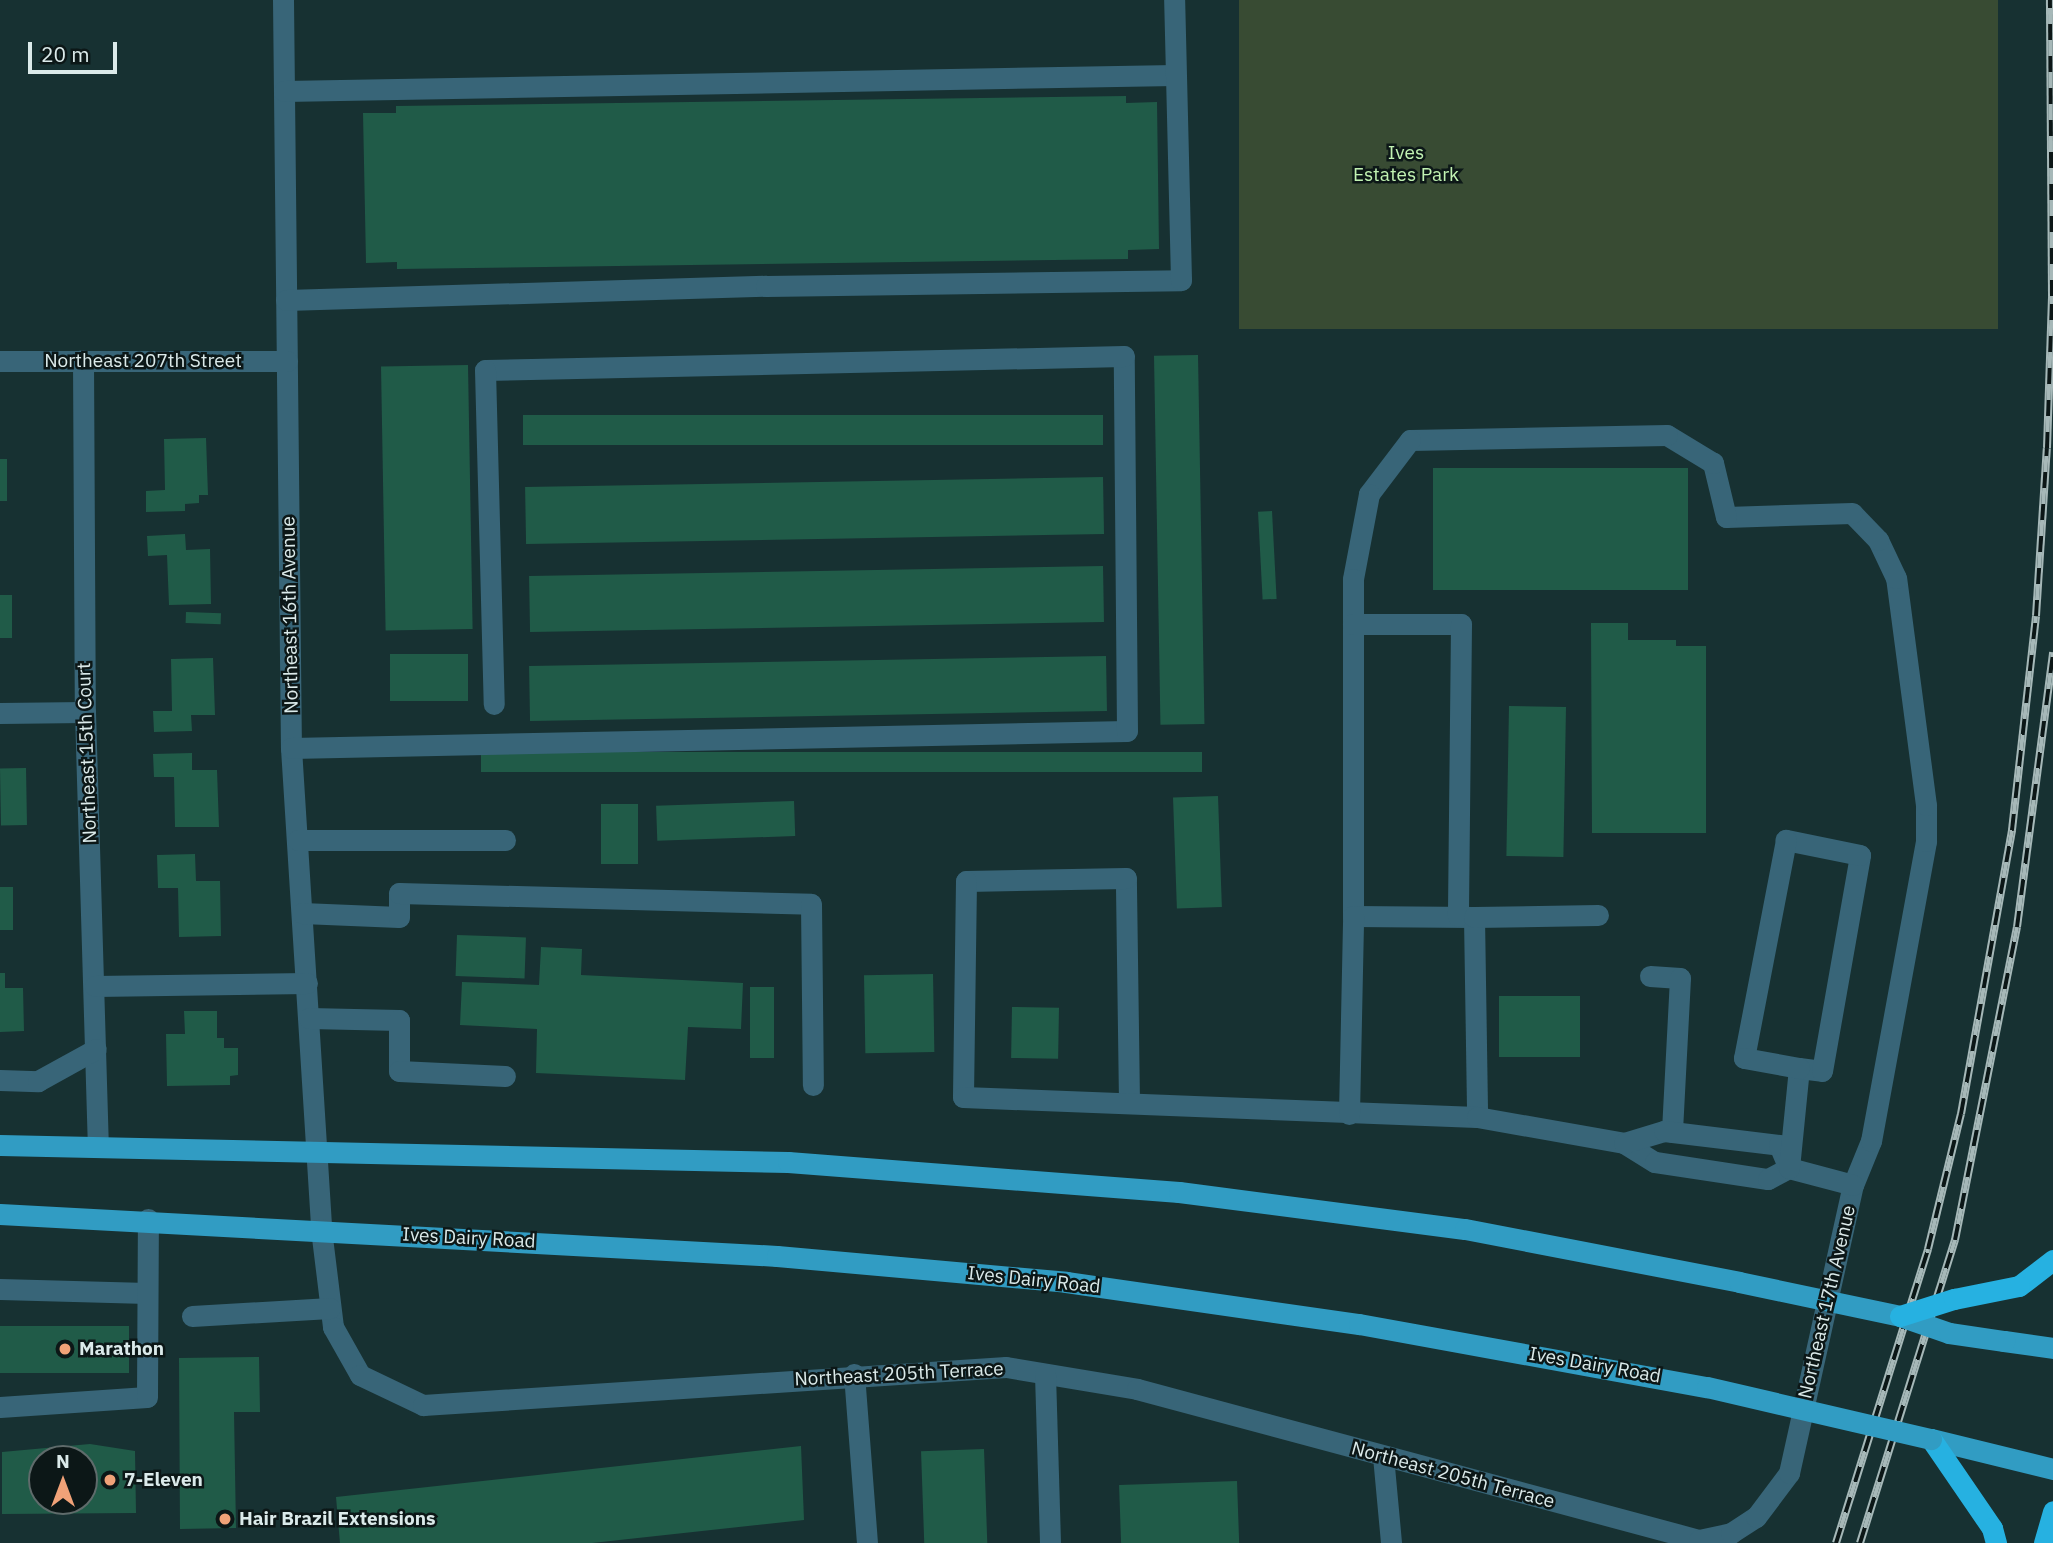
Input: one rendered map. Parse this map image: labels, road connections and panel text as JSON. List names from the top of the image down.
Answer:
{
  "streets": {
    "main road": ["Ives Dairy Road"],
    "street": [
      "Northeast 207th Street",
      "Northeast 16th Avenue",
      "Northeast 15th Court",
      "Northeast 17th Avenue",
      "Northeast 205th Terrace"
    ]
  },
  "crossings": [
    ["Northeast 207th Street", "Northeast 16th Avenue"],
    ["Northeast 207th Street", "Northeast 15th Court"],
    ["Northeast 16th Avenue", "Ives Dairy Road"],
    ["Northeast 16th Avenue", "Northeast 205th Terrace"],
    ["Ives Dairy Road", "Northeast 205th Terrace"],
    ["Northeast 17th Avenue", "Northeast 205th Terrace"]
  ],
  "parks": ["Ives Estates Park"],
  "places": ["Marathon", "7-Eleven", "Hair Brazil Extensions"],
  "scale_bar": "20 m",
  "north": "top"
}
